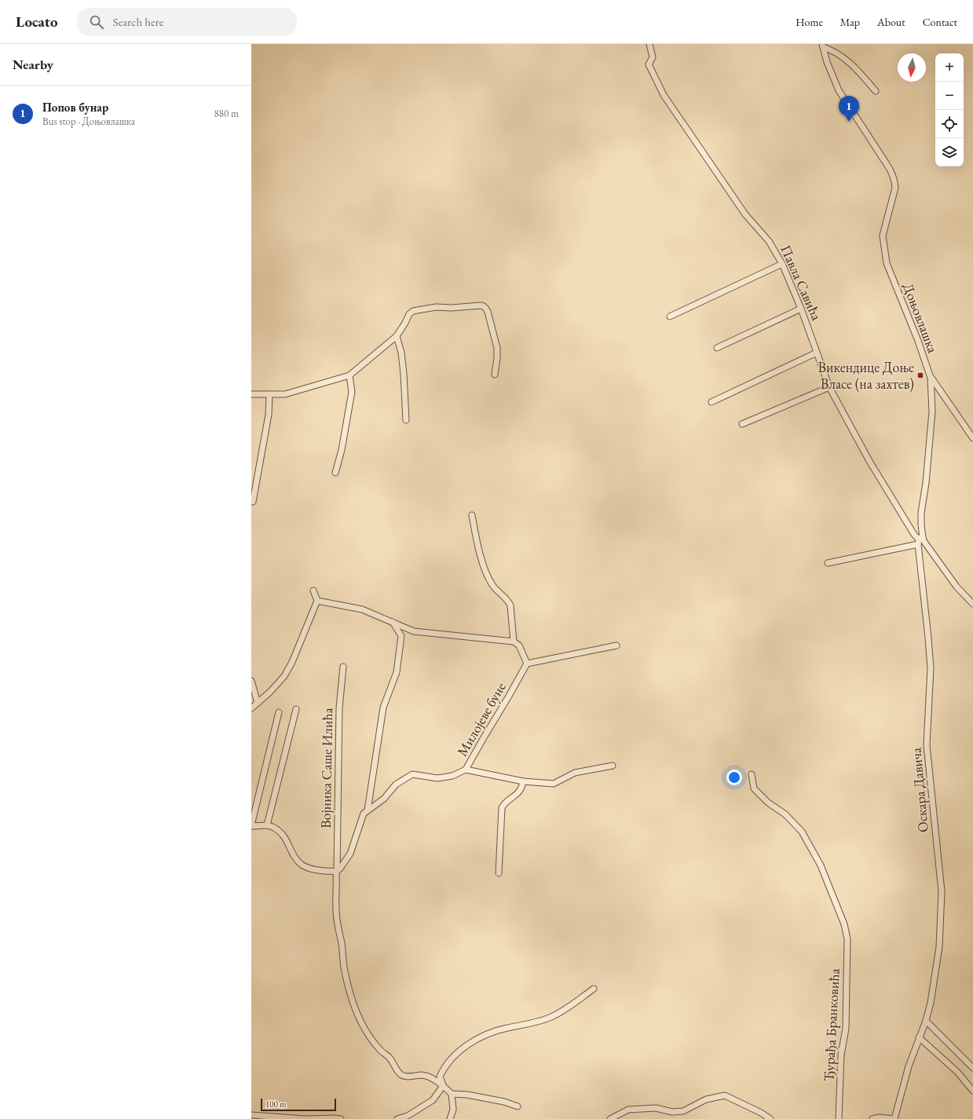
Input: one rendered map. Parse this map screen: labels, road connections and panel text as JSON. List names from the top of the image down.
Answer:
{
  "streets": {
    "street": [
      "Павла Савића",
      "Доњовлашка",
      "Милојеве буне",
      "Војника Саше Илића",
      "Оскара Давича",
      "Ђурађа Бранковића"
    ]
  },
  "crossings": [
    ["Павла Савића", "Доњовлашка"],
    ["Павла Савића", "Оскара Давича"],
    ["Доњовлашка", "Оскара Давича"],
    ["Милојеве буне", "Војника Саше Илића"]
  ],
  "places": {
    "transit": ["Викендице Доње Власе (на захтев)"]
  },
  "scale_bar": "100 m",
  "north": "bottom",
  "page": {
    "header": "Locato",
    "search": "Search here",
    "nav": [
      "Home",
      "Map",
      "About",
      "Contact"
    ],
    "heading": "Nearby",
    "map_buttons": ["+", "−"],
    "list": [
      {
        "mark": "1",
        "name": "Попов бунар",
        "note": "Bus stop · Доњовлашка",
        "value": "880 m"
      }
    ],
    "pins": "1",
    "scale": "100 m"
  }
}
